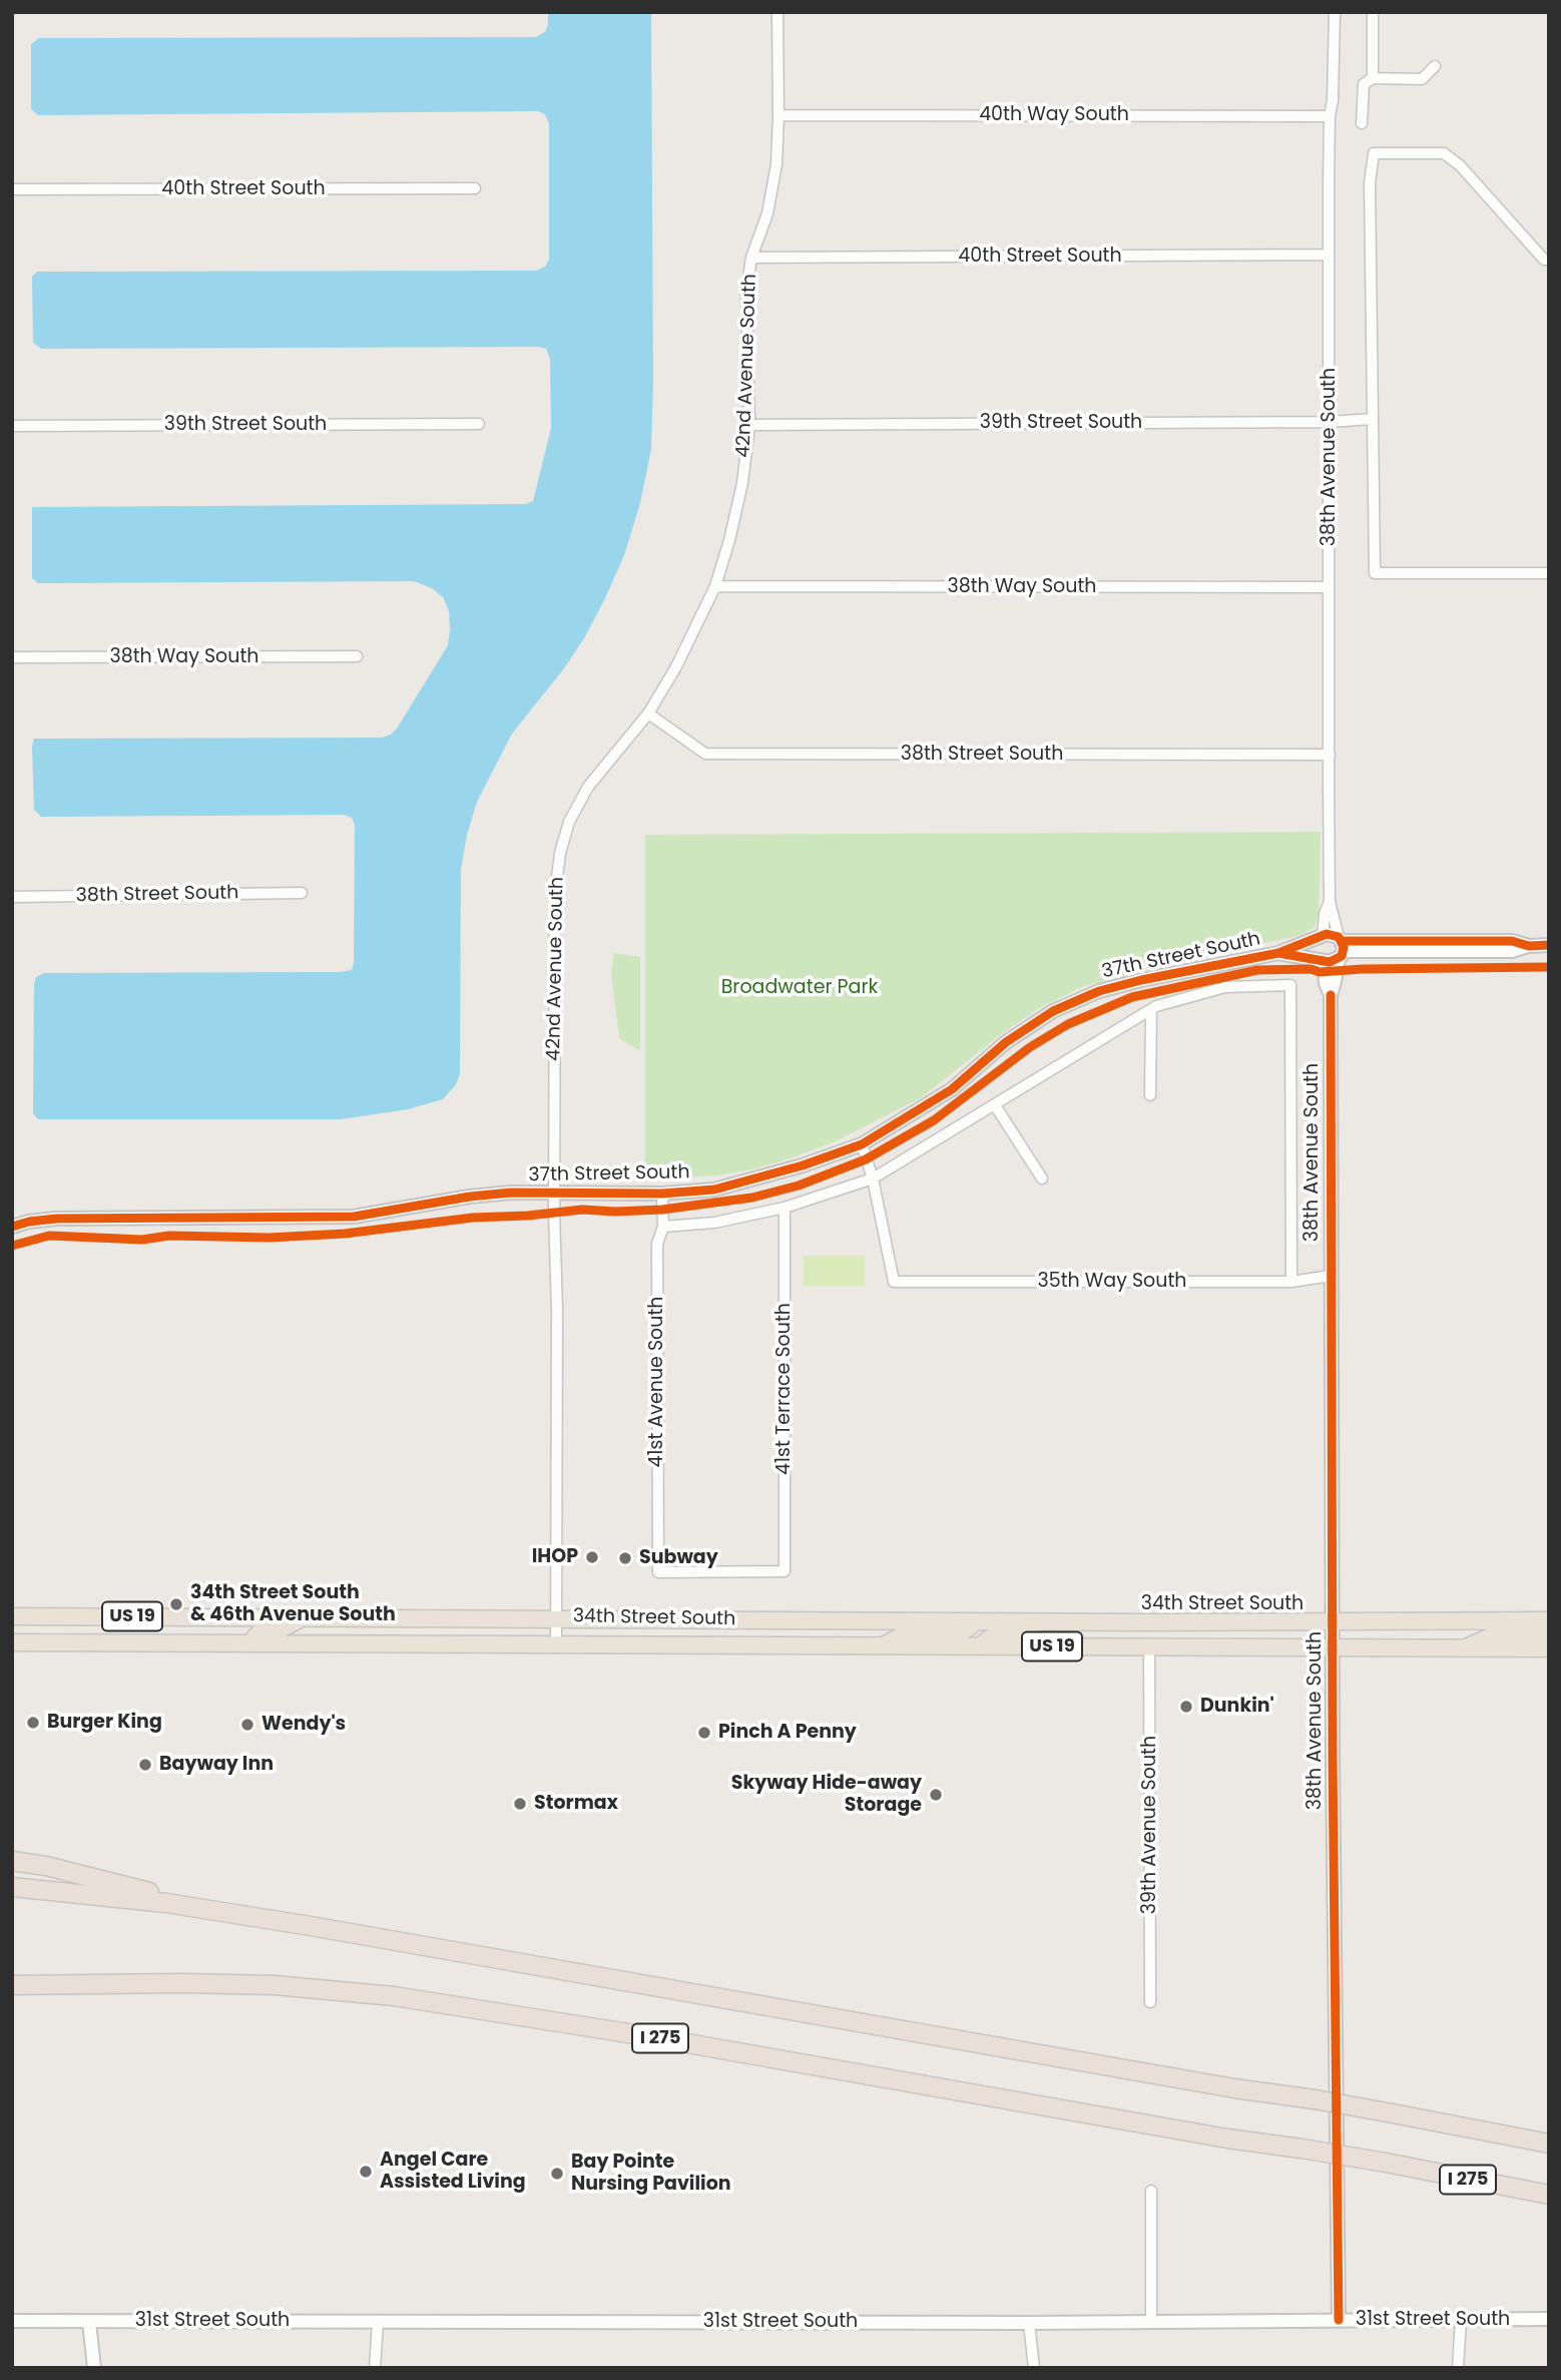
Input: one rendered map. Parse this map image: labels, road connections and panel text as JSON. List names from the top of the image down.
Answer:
{
  "streets": {
    "highway": ["34th Street South", "US 19", "I 275"],
    "street": [
      "40th Way South",
      "40th Street South",
      "42nd Avenue South",
      "39th Street South",
      "38th Avenue South",
      "38th Way South",
      "38th Street South",
      "37th Street South",
      "35th Way South",
      "41st Avenue South",
      "41st Terrace South",
      "39th Avenue South",
      "31st Street South"
    ]
  },
  "crossings": [
    ["40th Way South", "42nd Avenue South"],
    ["40th Way South", "38th Avenue South"],
    ["40th Street South", "42nd Avenue South"],
    ["40th Street South", "38th Avenue South"],
    ["42nd Avenue South", "39th Street South"],
    ["42nd Avenue South", "38th Way South"],
    ["42nd Avenue South", "38th Street South"],
    ["42nd Avenue South", "37th Street South"],
    ["42nd Avenue South", "34th Street South"],
    ["39th Street South", "38th Avenue South"],
    ["38th Avenue South", "38th Way South"],
    ["38th Avenue South", "38th Street South"],
    ["38th Avenue South", "37th Street South"],
    ["38th Avenue South", "35th Way South"],
    ["38th Avenue South", "34th Street South"],
    ["38th Avenue South", "31st Street South"],
    ["37th Street South", "41st Avenue South"],
    ["41st Avenue South", "41st Terrace South"],
    ["34th Street South", "39th Avenue South"]
  ],
  "parks": ["Broadwater Park"],
  "places": [
    "IHOP",
    "Subway",
    "34th Street South & 46th Avenue South",
    "Dunkin'",
    "Burger King",
    "Wendy's",
    "Pinch A Penny",
    "Bayway Inn",
    "Skyway Hide-away Storage",
    "Stormax",
    "Angel Care Assisted Living",
    "Bay Pointe Nursing Pavilion"
  ]
}
